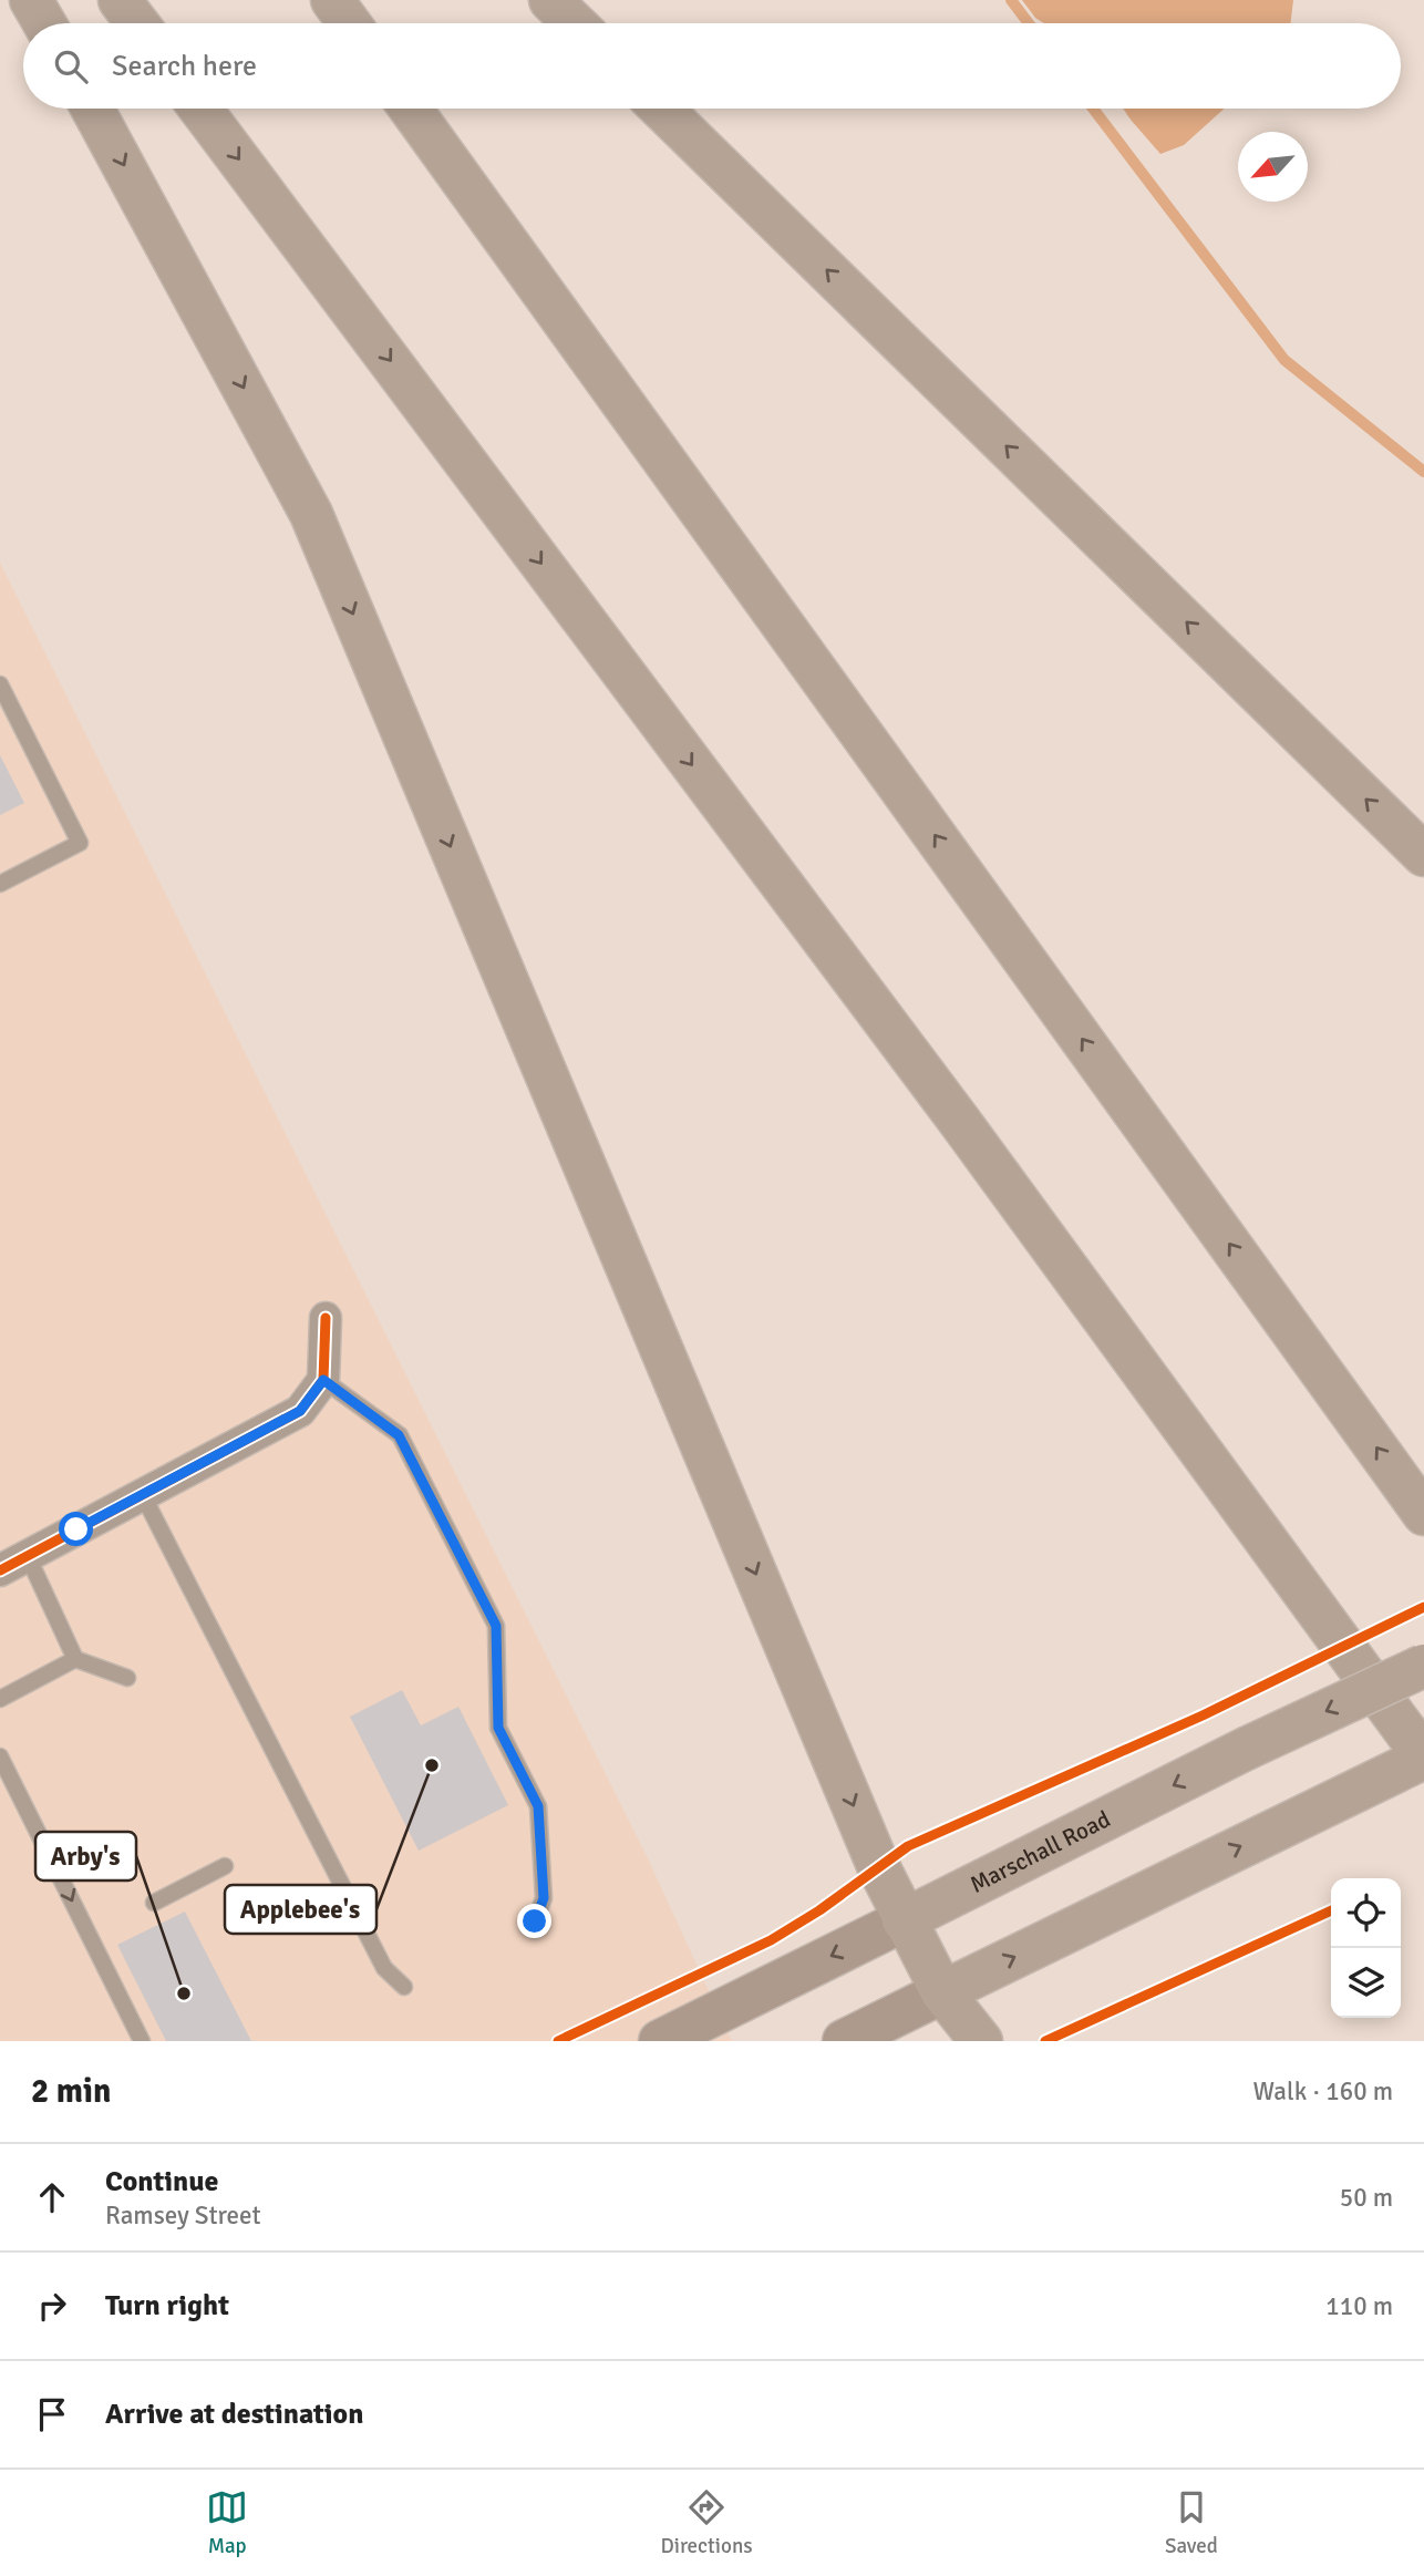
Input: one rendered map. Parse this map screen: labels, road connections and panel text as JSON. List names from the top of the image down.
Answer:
{
  "streets": {
    "highway": ["Marschall Road"]
  },
  "places": ["Applebee's", "Arby's"],
  "north": "bottom left",
  "page": {
    "search": "Search here",
    "heading": ["2 min", "Walk · 160 m"],
    "list": [
      ["Continue", "Ramsey Street", "50 m"],
      ["Turn right", "110 m"],
      "Arrive at destination"
    ],
    "nav": ["Map", "Directions", "Saved"]
  }
}
